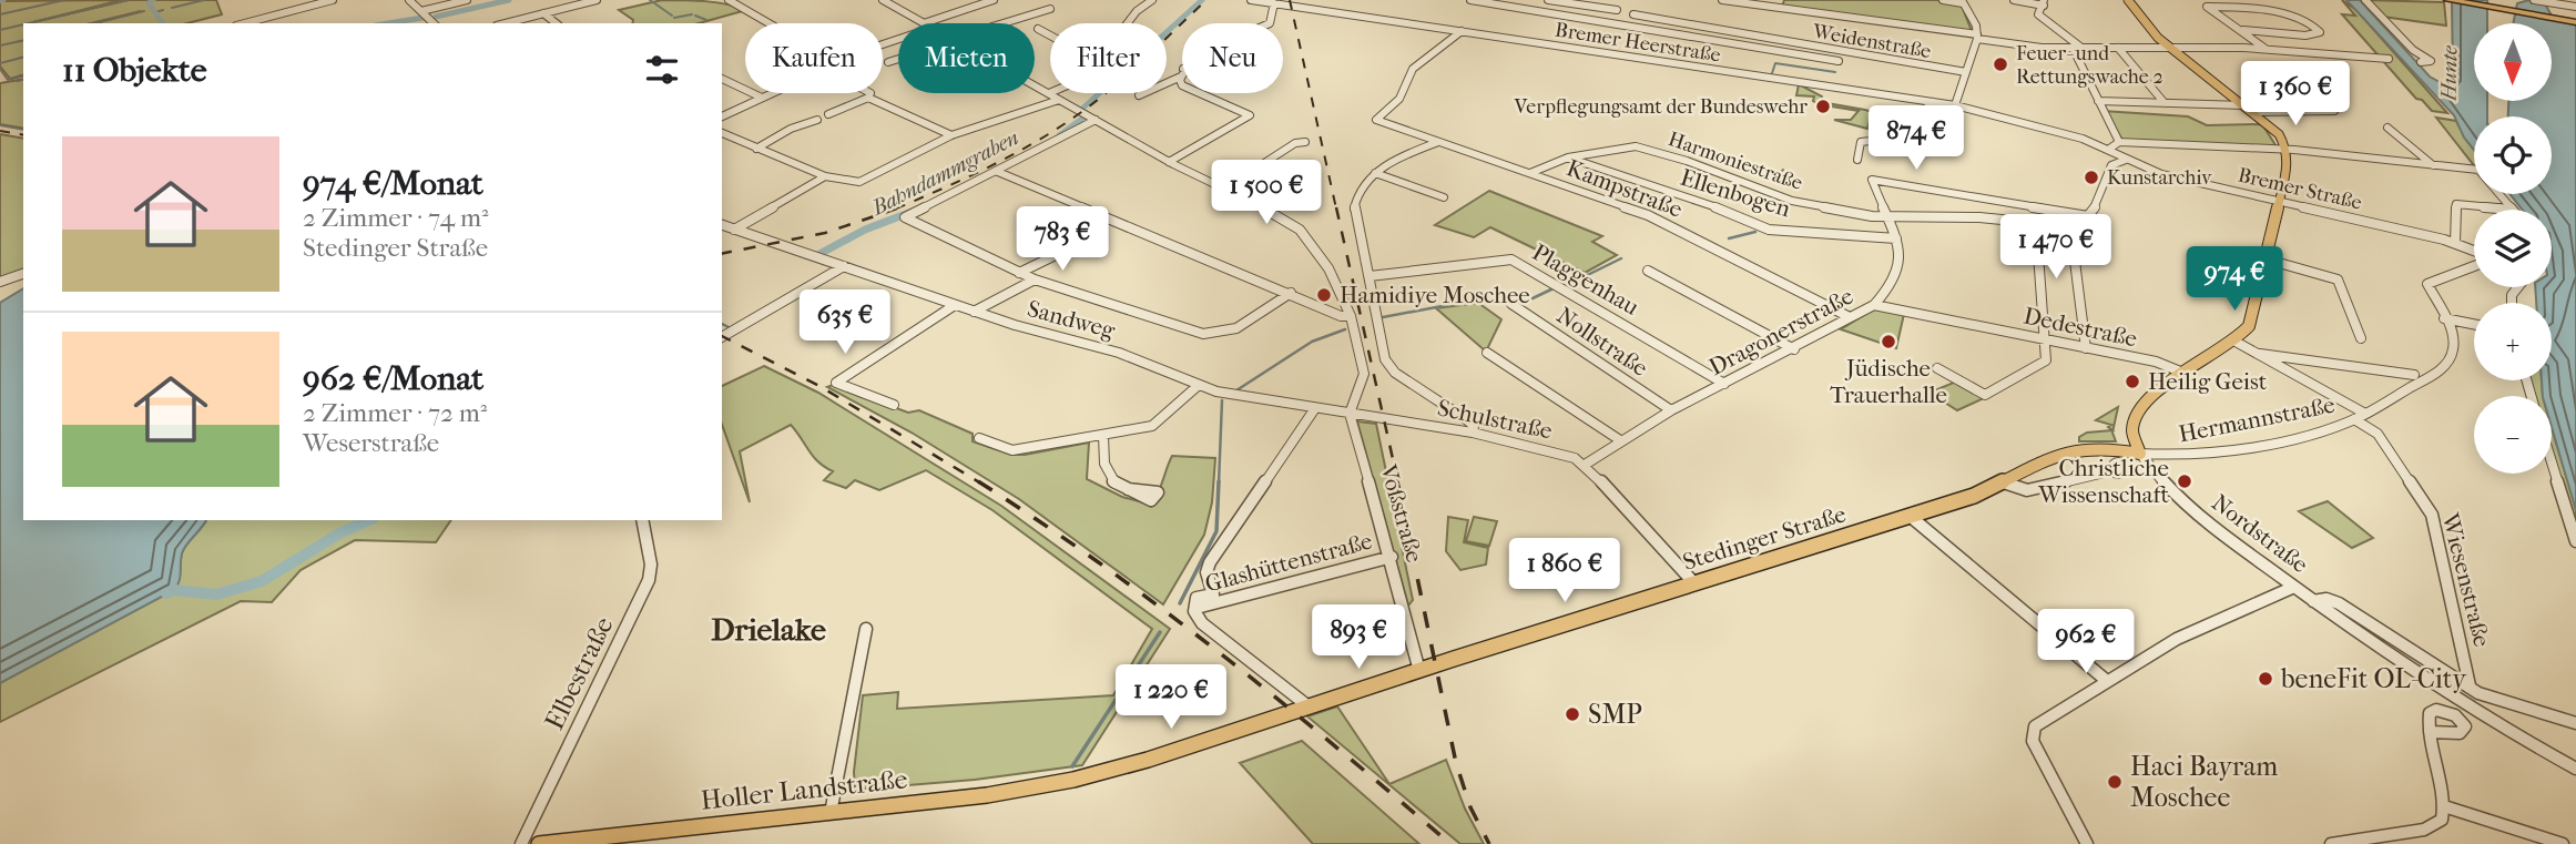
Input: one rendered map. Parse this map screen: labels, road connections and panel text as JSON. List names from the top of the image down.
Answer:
{
  "streets": {
    "main road": ["Stedinger Straße", "Holler Landstraße"],
    "street": [
      "Weidenstraße",
      "Bremer Heerstraße",
      "Harmoniestraße",
      "Kampstraße",
      "Bremer Straße",
      "Ellenbogen",
      "Plaggenhau",
      "Sandweg",
      "Dedestraße",
      "Dragonerstraße",
      "Nollstraße",
      "Schulstraße",
      "Hermannstraße",
      "Voßstraße",
      "Nordstraße",
      "Glashüttenstraße",
      "Wiesenstraße",
      "Elbestraße"
    ]
  },
  "crossings": [
    ["Bremer Heerstraße", "Kampstraße"],
    ["Bremer Heerstraße", "Bremer Straße"],
    ["Harmoniestraße", "Kampstraße"],
    ["Harmoniestraße", "Ellenbogen"],
    ["Harmoniestraße", "Dragonerstraße"],
    ["Kampstraße", "Dragonerstraße"],
    ["Ellenbogen", "Dragonerstraße"],
    ["Plaggenhau", "Dragonerstraße"],
    ["Sandweg", "Schulstraße"],
    ["Dedestraße", "Dragonerstraße"],
    ["Dragonerstraße", "Nollstraße"],
    ["Dragonerstraße", "Schulstraße"],
    ["Schulstraße", "Voßstraße"],
    ["Schulstraße", "Stedinger Straße"],
    ["Hermannstraße", "Nordstraße"],
    ["Hermannstraße", "Stedinger Straße"],
    ["Hermannstraße", "Wiesenstraße"],
    ["Voßstraße", "Stedinger Straße"],
    ["Voßstraße", "Glashüttenstraße"],
    ["Nordstraße", "Stedinger Straße"],
    ["Nordstraße", "Wiesenstraße"],
    ["Stedinger Straße", "Glashüttenstraße"],
    ["Stedinger Straße", "Holler Landstraße"]
  ],
  "districts": ["Drielake"],
  "water": ["Hunte", "Bahndammgraben"],
  "places": [
    "Feuer- und Rettungswache 2",
    "Verpflegungsamt der Bundeswehr",
    "Kunstarchiv",
    "Hamidiye Moschee",
    "Jüdische Trauerhalle",
    "Heilig Geist",
    "Christliche Wissenschaft",
    "beneFit OL-City",
    "SMP",
    "Haci Bayram Moschee"
  ],
  "north": "bottom",
  "page": {
    "map_buttons": ["+", "−"],
    "chip": [
      "Kaufen",
      "Mieten",
      "Filter",
      "Neu"
    ],
    "heading": "11 Objekte",
    "price": [
      "1 360 €",
      "874 €",
      "1 500 €",
      "783 €",
      "1 470 €",
      "974 €",
      "635 €",
      "1 860 €",
      "893 €",
      "962 €",
      "1 220 €"
    ],
    "list": [
      {
        "name": "974 €/Monat",
        "note": "2 Zimmer · 74 m² · Stedinger Straße"
      },
      {
        "name": "962 €/Monat",
        "note": "2 Zimmer · 72 m² · Weserstraße"
      }
    ]
  }
}
